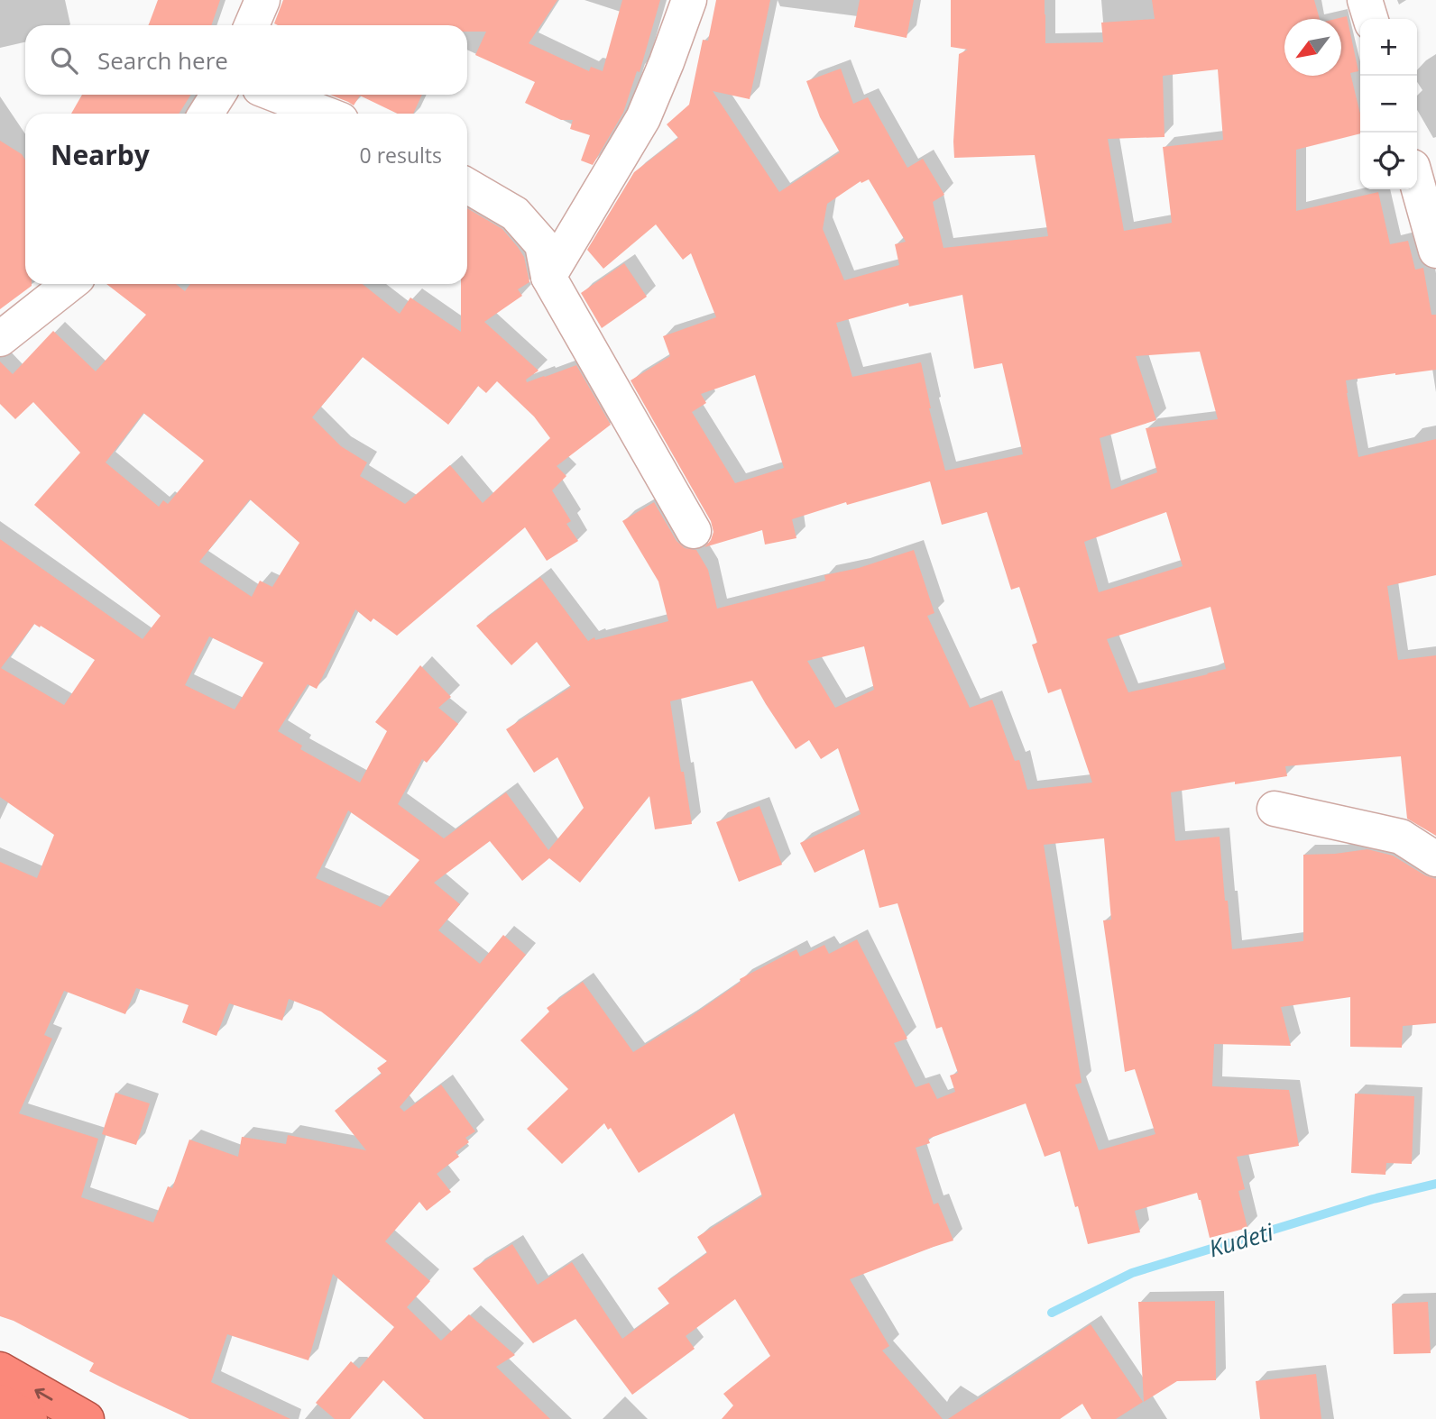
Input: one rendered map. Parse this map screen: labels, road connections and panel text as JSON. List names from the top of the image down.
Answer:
{
  "water": ["Kudeti"],
  "north": "bottom left",
  "page": {
    "map_buttons": ["+", "−"],
    "search": "Search here",
    "heading": ["Nearby", "0 results"]
  }
}
